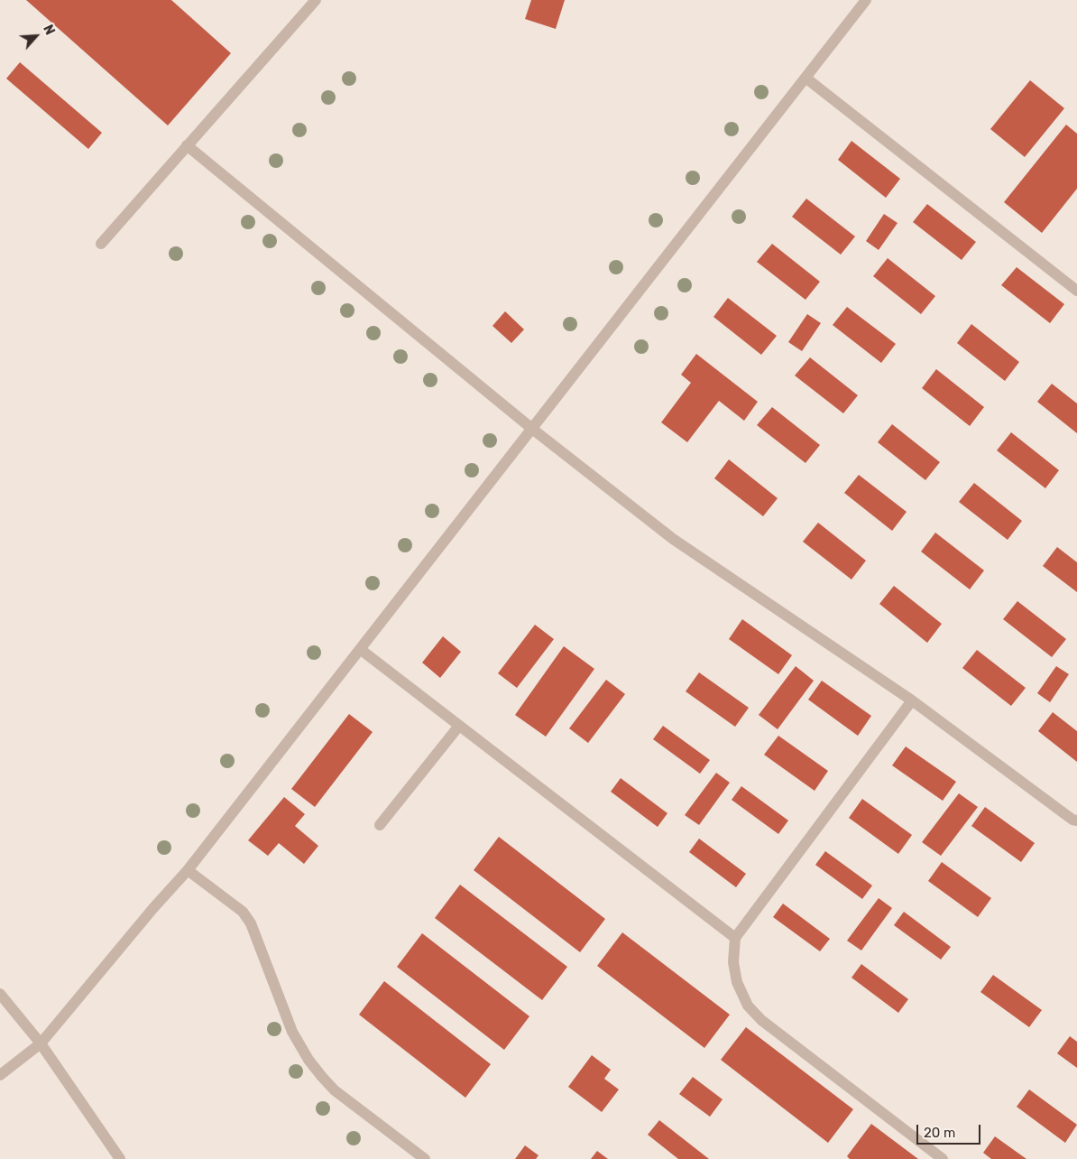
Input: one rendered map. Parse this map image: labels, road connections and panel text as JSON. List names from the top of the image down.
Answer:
{
  "scale_bar": "20 m",
  "north": "top right"
}
